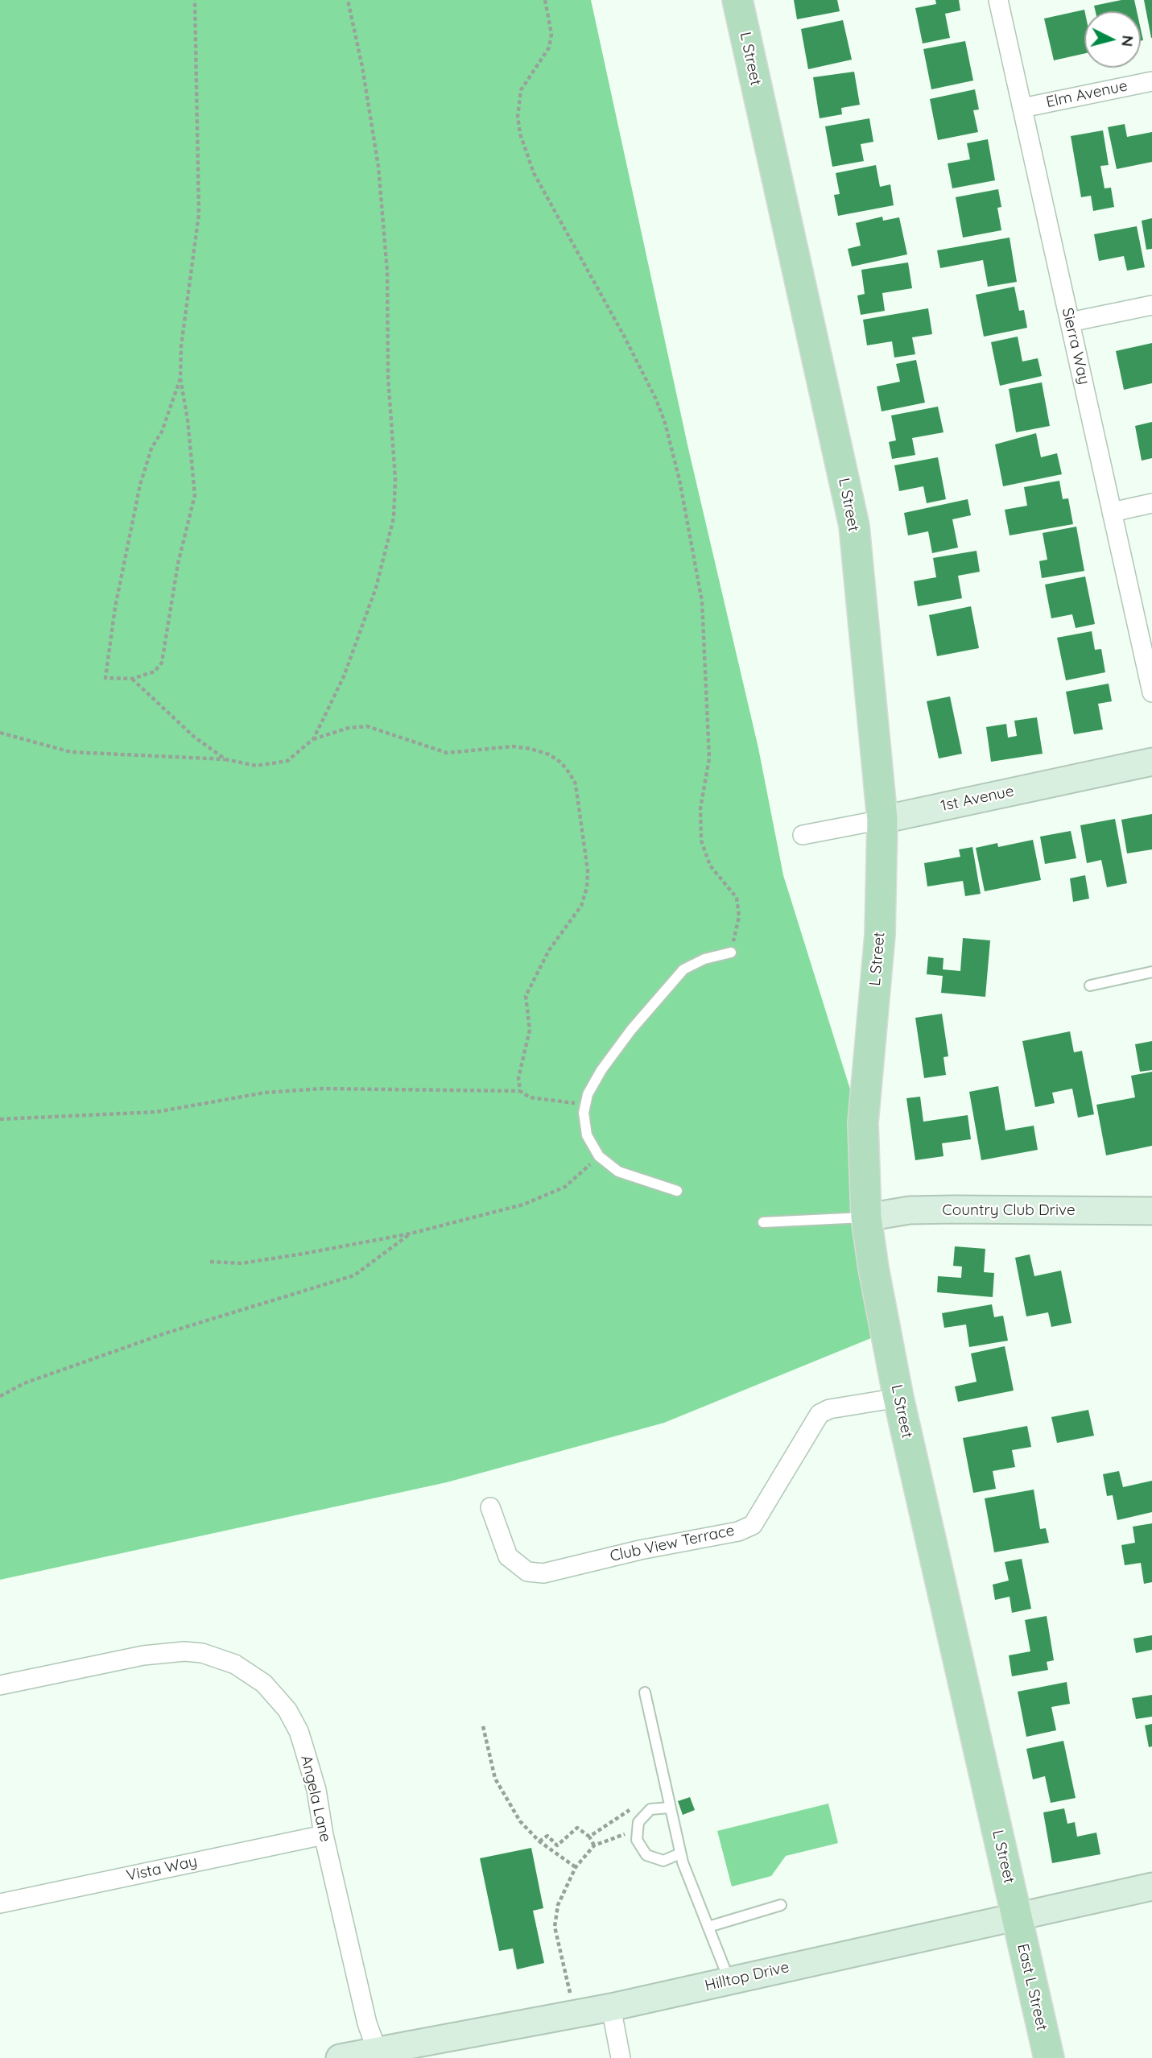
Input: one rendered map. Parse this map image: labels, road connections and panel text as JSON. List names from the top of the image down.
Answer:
{
  "streets": {
    "main road": [
      "L Street",
      "1st Avenue",
      "Country Club Drive",
      "Hilltop Drive",
      "East L Street"
    ],
    "street": [
      "Elm Avenue",
      "Sierra Way",
      "Club View Terrace",
      "Angela Lane",
      "Vista Way"
    ]
  },
  "crossings": [
    ["L Street", "1st Avenue"],
    ["L Street", "Country Club Drive"],
    ["L Street", "Club View Terrace"],
    ["L Street", "Hilltop Drive"],
    ["L Street", "East L Street"],
    ["Elm Avenue", "Sierra Way"],
    ["Angela Lane", "Vista Way"],
    ["Angela Lane", "Hilltop Drive"],
    ["Hilltop Drive", "East L Street"]
  ],
  "north": "right"
}
